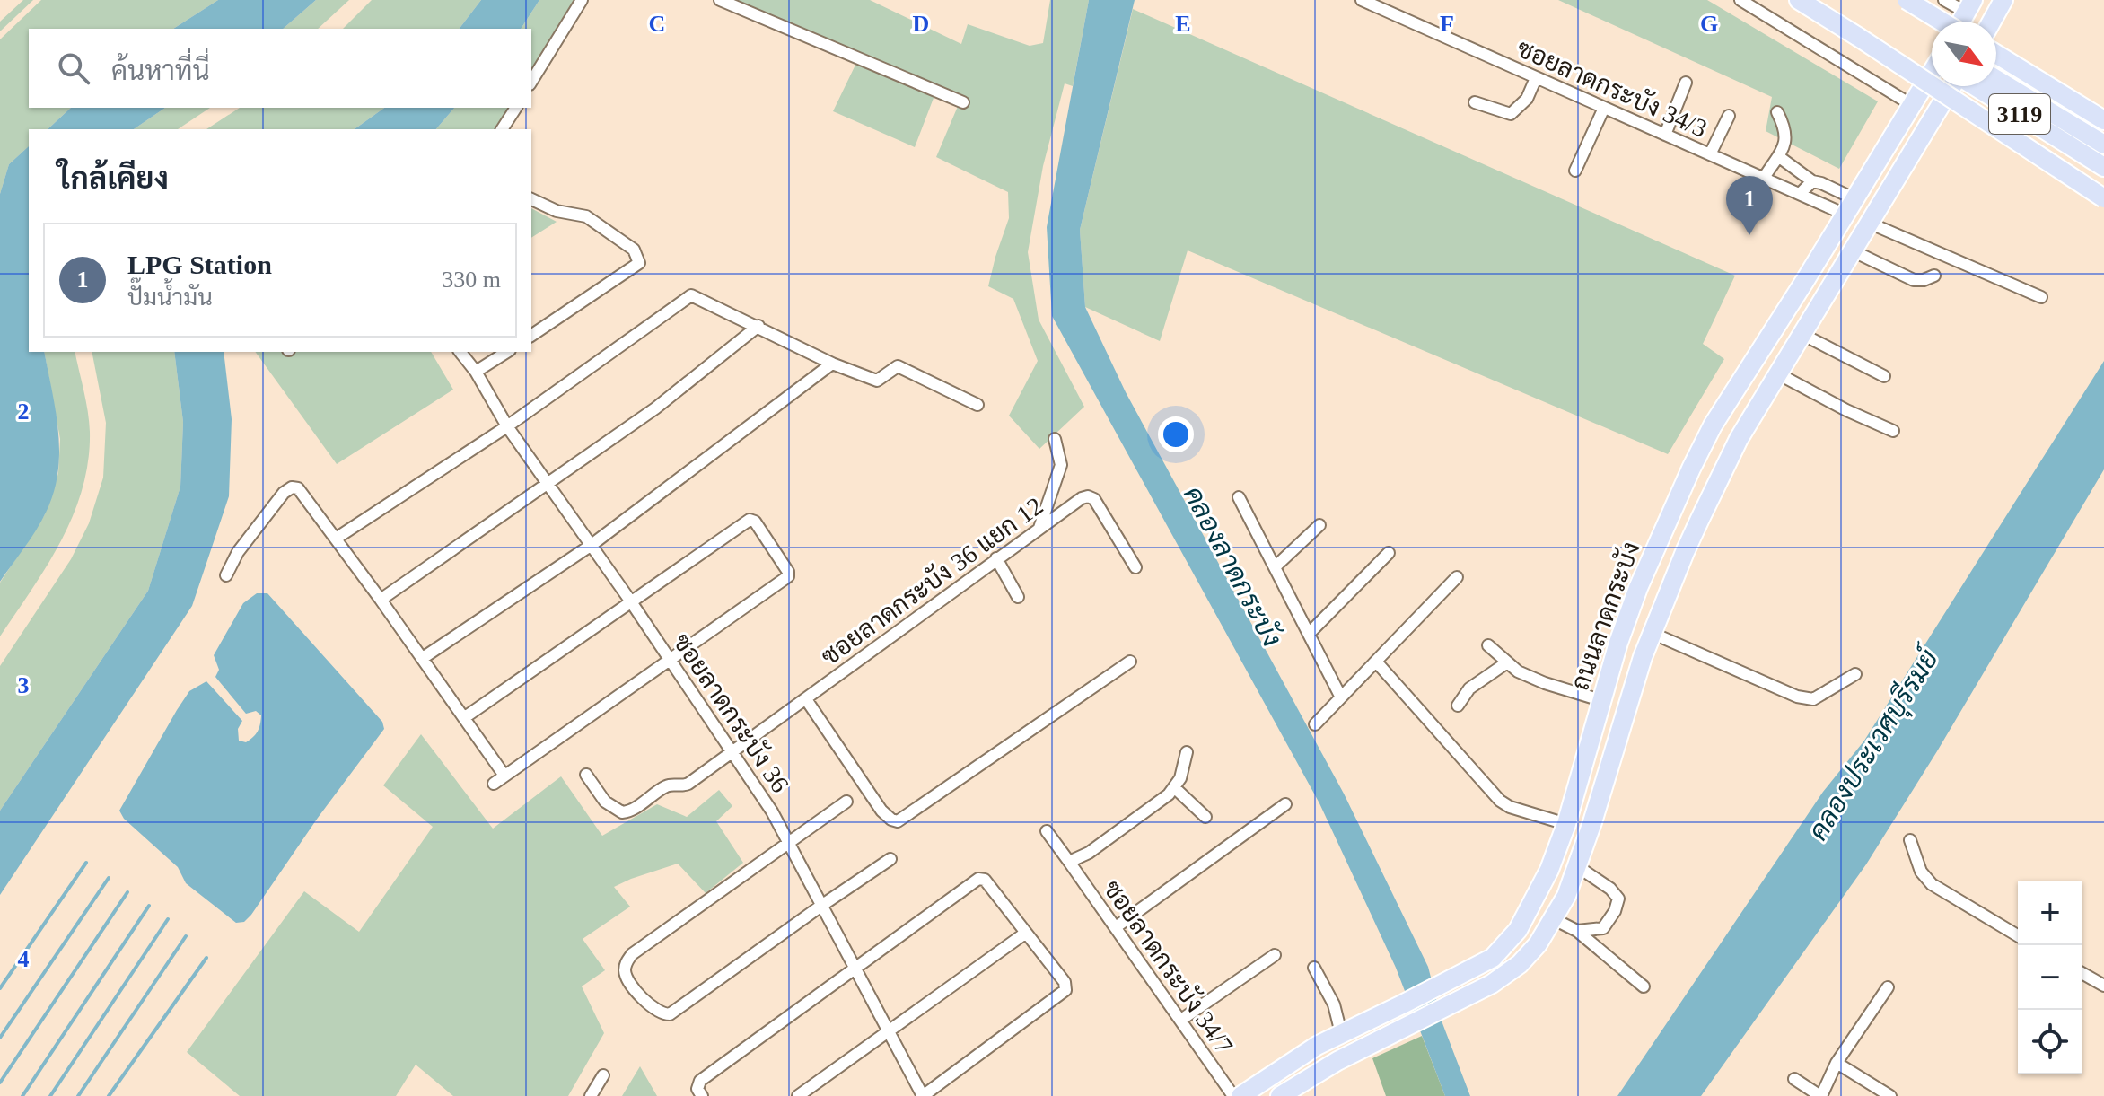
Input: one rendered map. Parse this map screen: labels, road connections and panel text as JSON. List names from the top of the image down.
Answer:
{
  "streets": {
    "main road": ["3119", "ถนนลาดกระบัง"],
    "street": [
      "ซอยลาดกระบัง 34/3",
      "ซอยลาดกระบัง 36 แยก 12",
      "ซอยลาดกระบัง 36",
      "ซอยลาดกระบัง 34/7"
    ]
  },
  "crossings": [
    ["ซอยลาดกระบัง 34/3", "ถนนลาดกระบัง"],
    ["ซอยลาดกระบัง 36 แยก 12", "ซอยลาดกระบัง 36"]
  ],
  "water": ["คลองลาดกระบัง", "คลองประเวศบุรีรมย์"],
  "north": "bottom right",
  "page": {
    "search": "ค้นหาที่นี่",
    "heading": "ใกล้เคียง",
    "pins": "1",
    "list": [
      {
        "mark": "1",
        "name": "LPG Station",
        "note": "ปั๊มน้ำมัน",
        "value": "330 m"
      }
    ],
    "map_buttons": ["+", "−"]
  },
  "grid": {
    "columns": [
      "C",
      "D",
      "E",
      "F",
      "G"
    ],
    "rows": ["2", "3", "4"]
  }
}
